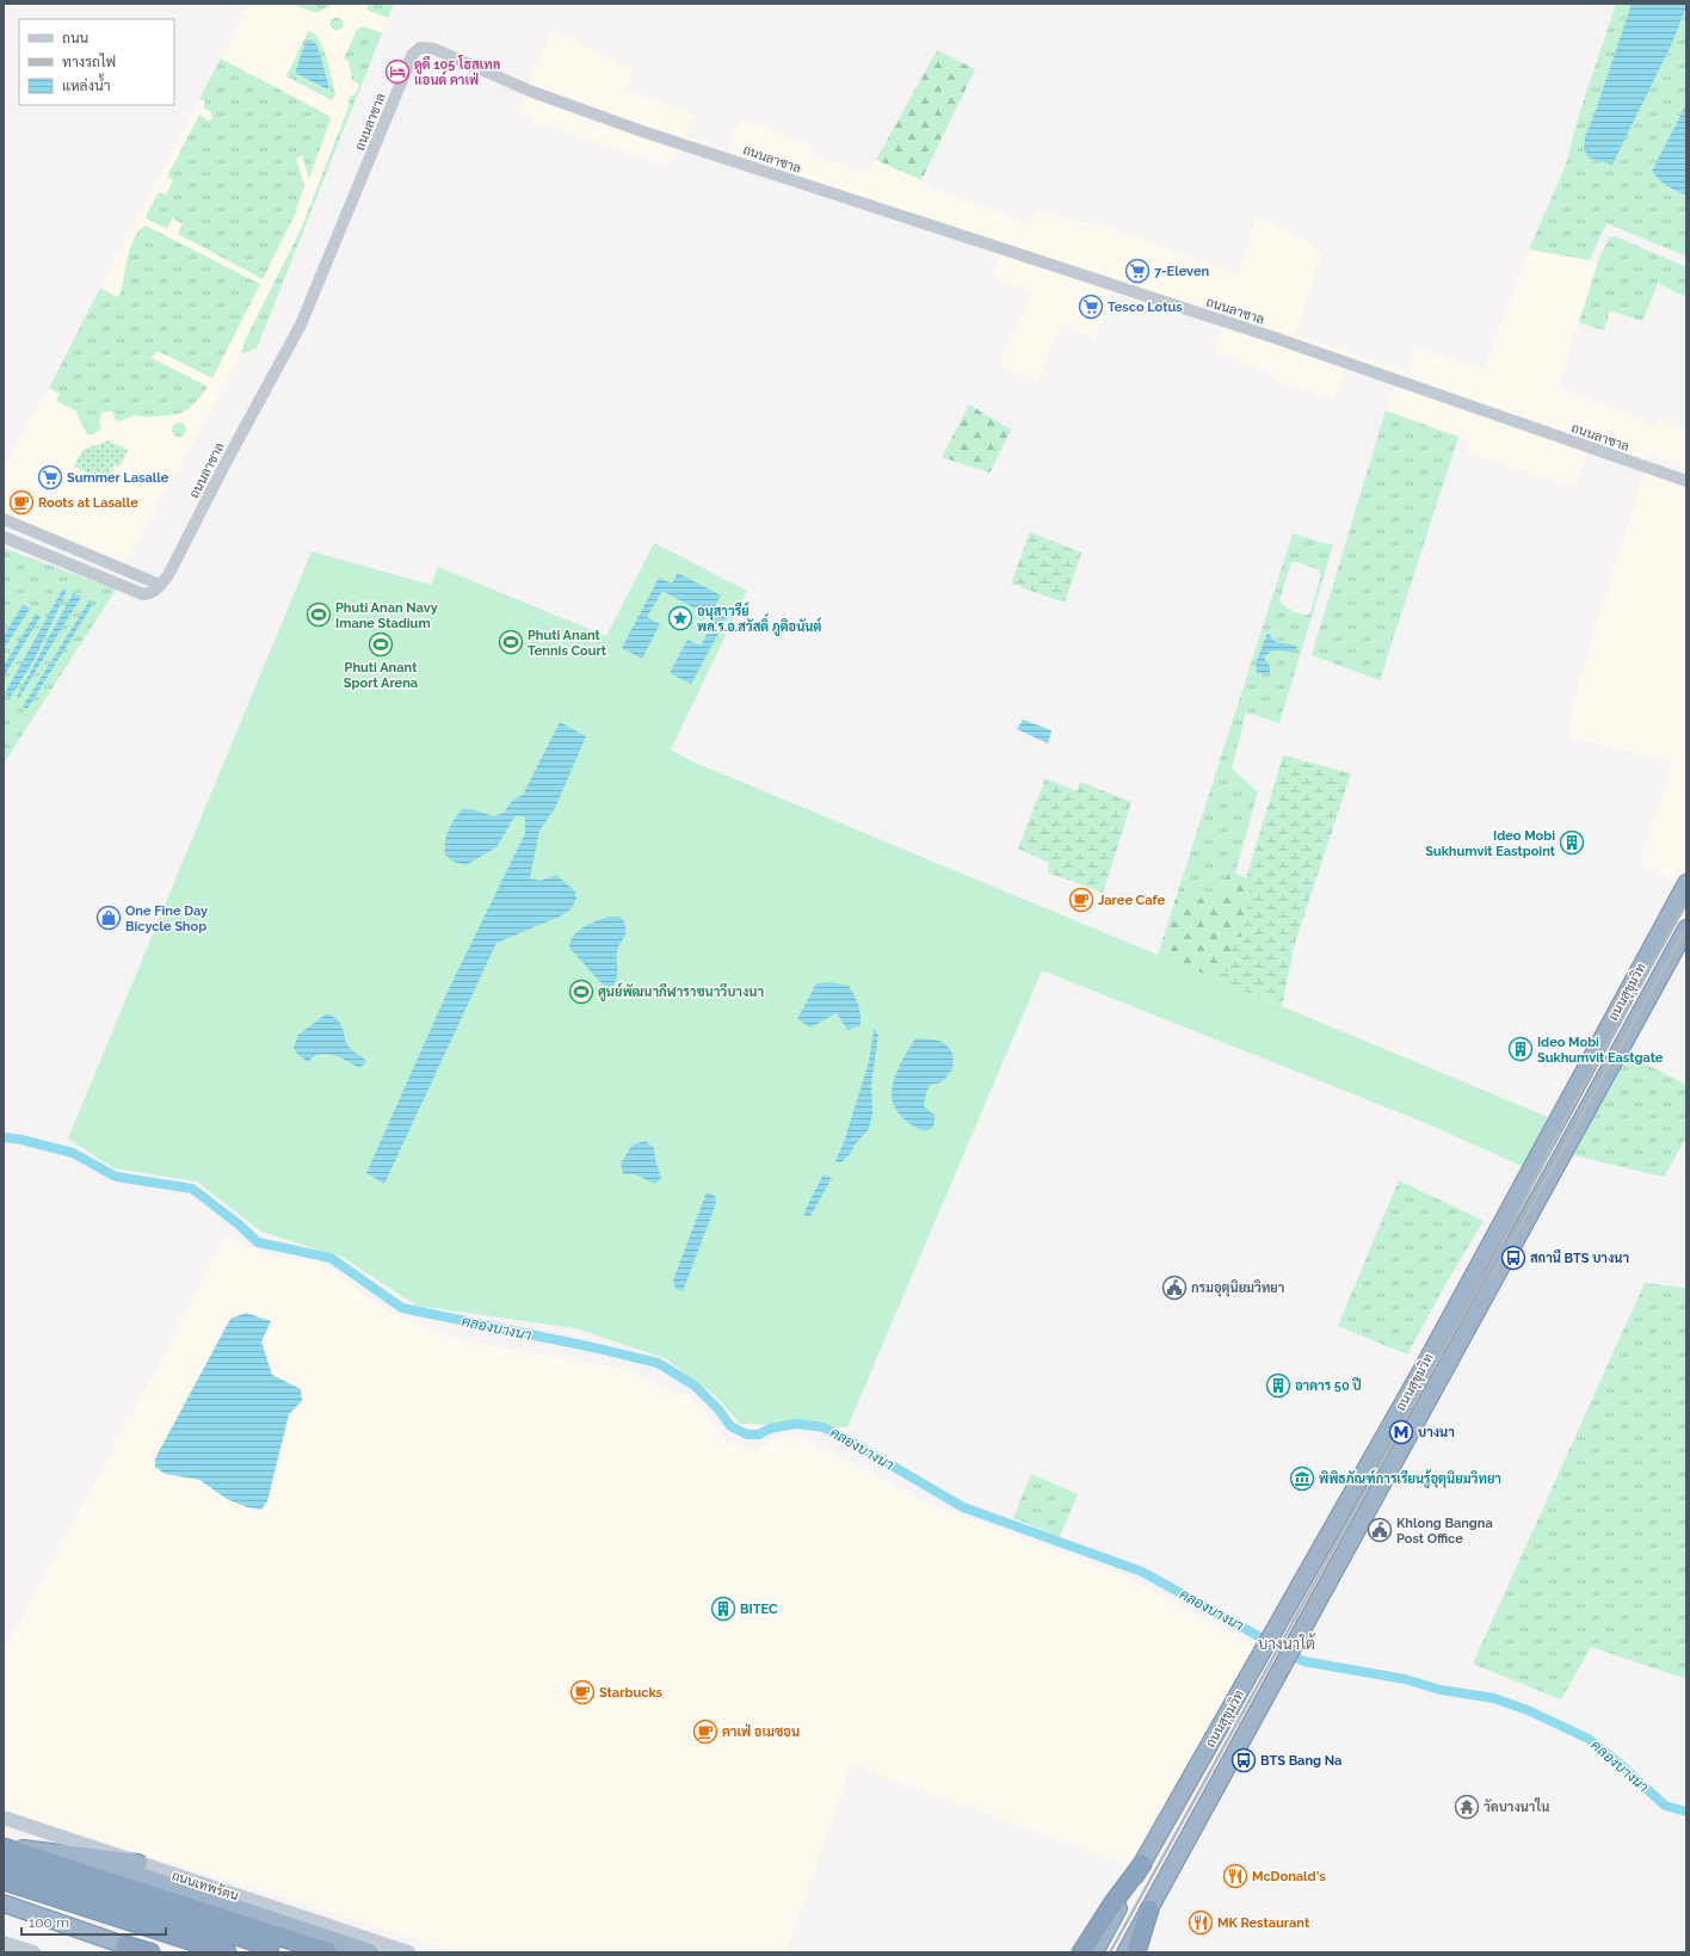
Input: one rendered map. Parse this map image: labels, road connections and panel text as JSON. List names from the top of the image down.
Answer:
{
  "streets": {
    "highway": ["ถนนสุขุมวิท"],
    "main road": ["ถนนเทพรัตน"],
    "street": ["ถนนลาซาล"]
  },
  "districts": ["บางนาใต้"],
  "water": ["คลองบางนา"],
  "places": {
    "hotel": ["ดูดี 105 โฮสเทล แอนด์ คาเฟ่"],
    "supermarket": ["7-Eleven", "Tesco Lotus", "Summer Lasalle"],
    "cafe": [
      "Roots at Lasalle",
      "Jaree Cafe",
      "Starbucks",
      "คาเฟ่ อเมซอน"
    ],
    "sports": [
      "Phuti Anan Navy Imane Stadium",
      "Phuti Anant Tennis Court",
      "Phuti Anant Sport Arena",
      "ศูนย์พัฒนากีฬาราชนาวีบางนา"
    ],
    "place": ["อนุสาวรีย์ พล.ร.อ.สวัสดิ์ ภูติอนันต์"],
    "building": [
      "Ideo Mobi Sukhumvit Eastpoint",
      "Ideo Mobi Sukhumvit Eastgate",
      "อาคาร 50 ปี",
      "BITEC"
    ],
    "shop": ["One Fine Day Bicycle Shop"],
    "bus stop": ["สถานี BTS บางนา", "BTS Bang Na"],
    "public building": ["กรมอุตุนิยมวิทยา", "Khlong Bangna Post Office"],
    "metro station": ["บางนา"],
    "museum": ["พิพิธภัณฑ์การเรียนรู้อุตุนิยมวิทยา"],
    "temple": ["วัดบางนาใน"],
    "restaurant": ["McDonald's", "MK Restaurant"]
  },
  "legend": ["ถนน", "ทางรถไฟ", "แหล่งน้ำ"],
  "scale_bar": "100 m"
}
